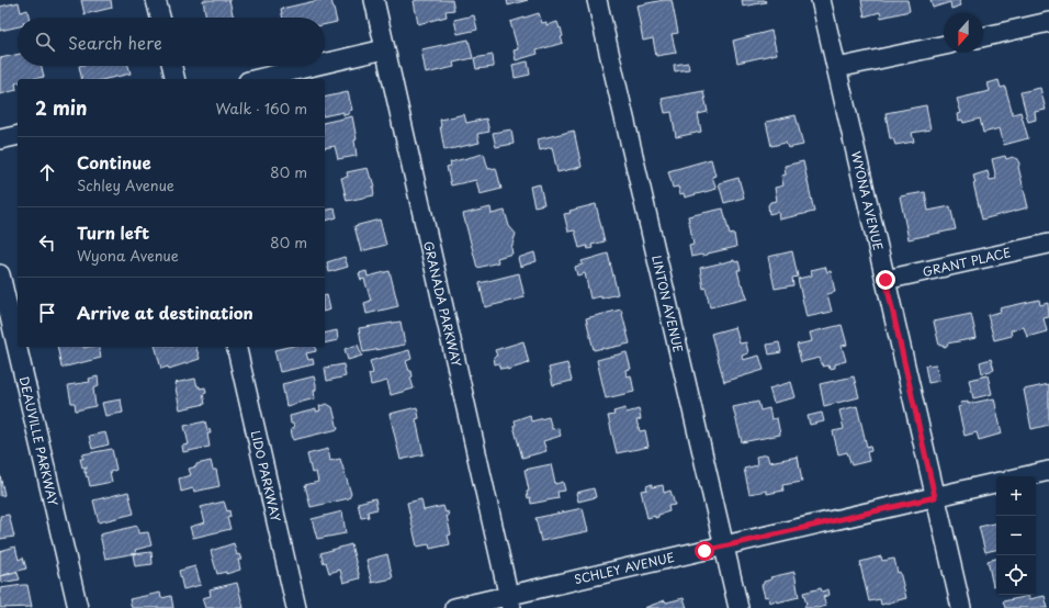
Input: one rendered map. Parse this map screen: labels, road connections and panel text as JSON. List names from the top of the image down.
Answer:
{
  "streets": {
    "street": [
      "WYONA AVENUE",
      "GRANT PLACE",
      "GRANADA PARKWAY",
      "LINTON AVENUE",
      "DEAUVILLE PARKWAY",
      "LIDO PARKWAY",
      "SCHLEY AVENUE"
    ]
  },
  "crossings": [
    ["WYONA AVENUE", "GRANT PLACE"],
    ["WYONA AVENUE", "SCHLEY AVENUE"],
    ["GRANADA PARKWAY", "SCHLEY AVENUE"],
    ["LINTON AVENUE", "SCHLEY AVENUE"]
  ],
  "north": "bottom",
  "page": {
    "search": "Search here",
    "heading": ["2 min", "Walk · 160 m"],
    "list": [
      ["Continue", "Schley Avenue", "80 m"],
      ["Turn left", "Wyona Avenue", "80 m"],
      "Arrive at destination"
    ],
    "map_buttons": ["+", "−"]
  }
}
